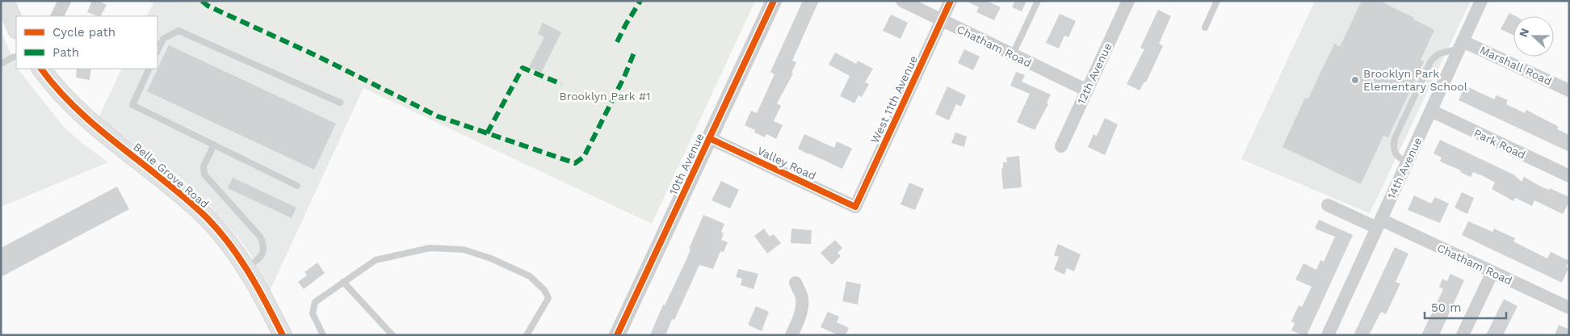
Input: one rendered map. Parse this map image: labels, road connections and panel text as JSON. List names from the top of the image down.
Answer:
{
  "streets": {
    "main road": ["Belle Grove Road"],
    "street": [
      "Chatham Road",
      "Marshall Road",
      "12th Avenue",
      "West 11th Avenue",
      "Park Road",
      "Valley Road",
      "10th Avenue",
      "14th Avenue"
    ]
  },
  "crossings": [
    ["Chatham Road", "12th Avenue"],
    ["Chatham Road", "West 11th Avenue"],
    ["Chatham Road", "14th Avenue"],
    ["Marshall Road", "14th Avenue"],
    ["West 11th Avenue", "Valley Road"],
    ["Park Road", "14th Avenue"],
    ["Valley Road", "10th Avenue"]
  ],
  "parks": ["Brooklyn Park #1"],
  "places": ["Brooklyn Park Elementary School"],
  "legend": ["Cycle path", "Path"],
  "scale_bar": "50 m",
  "north": "left"
}
